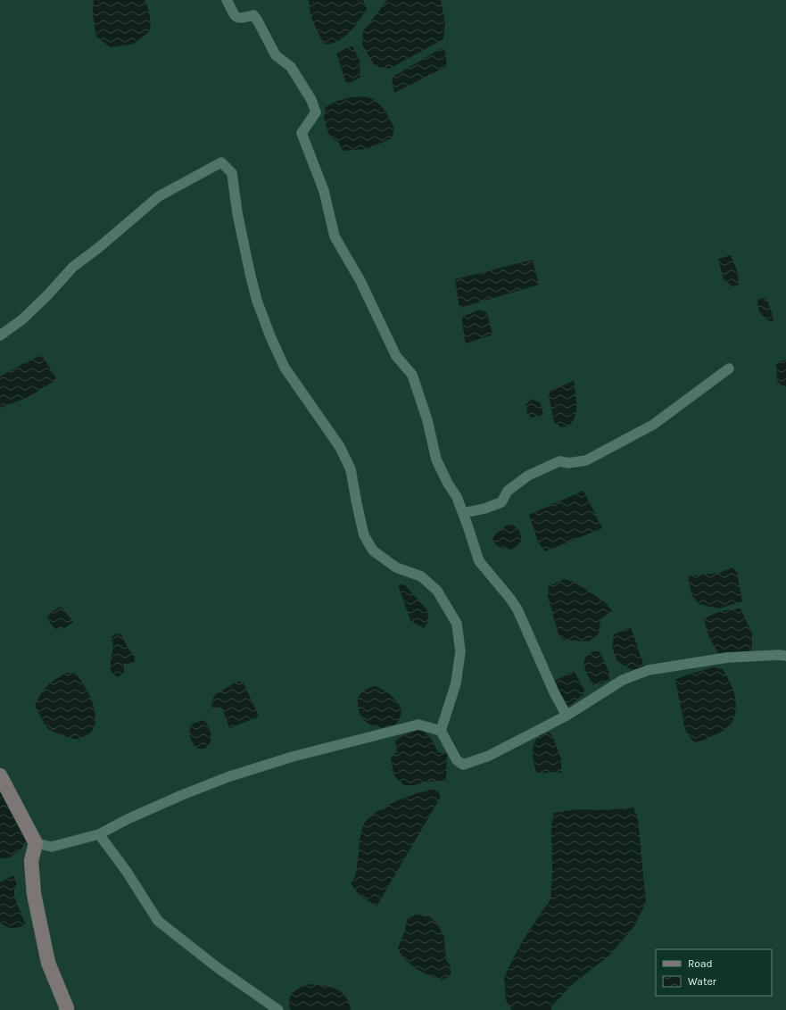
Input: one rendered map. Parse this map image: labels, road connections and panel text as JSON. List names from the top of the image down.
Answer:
{
  "legend": ["Road", "Water"]
}
